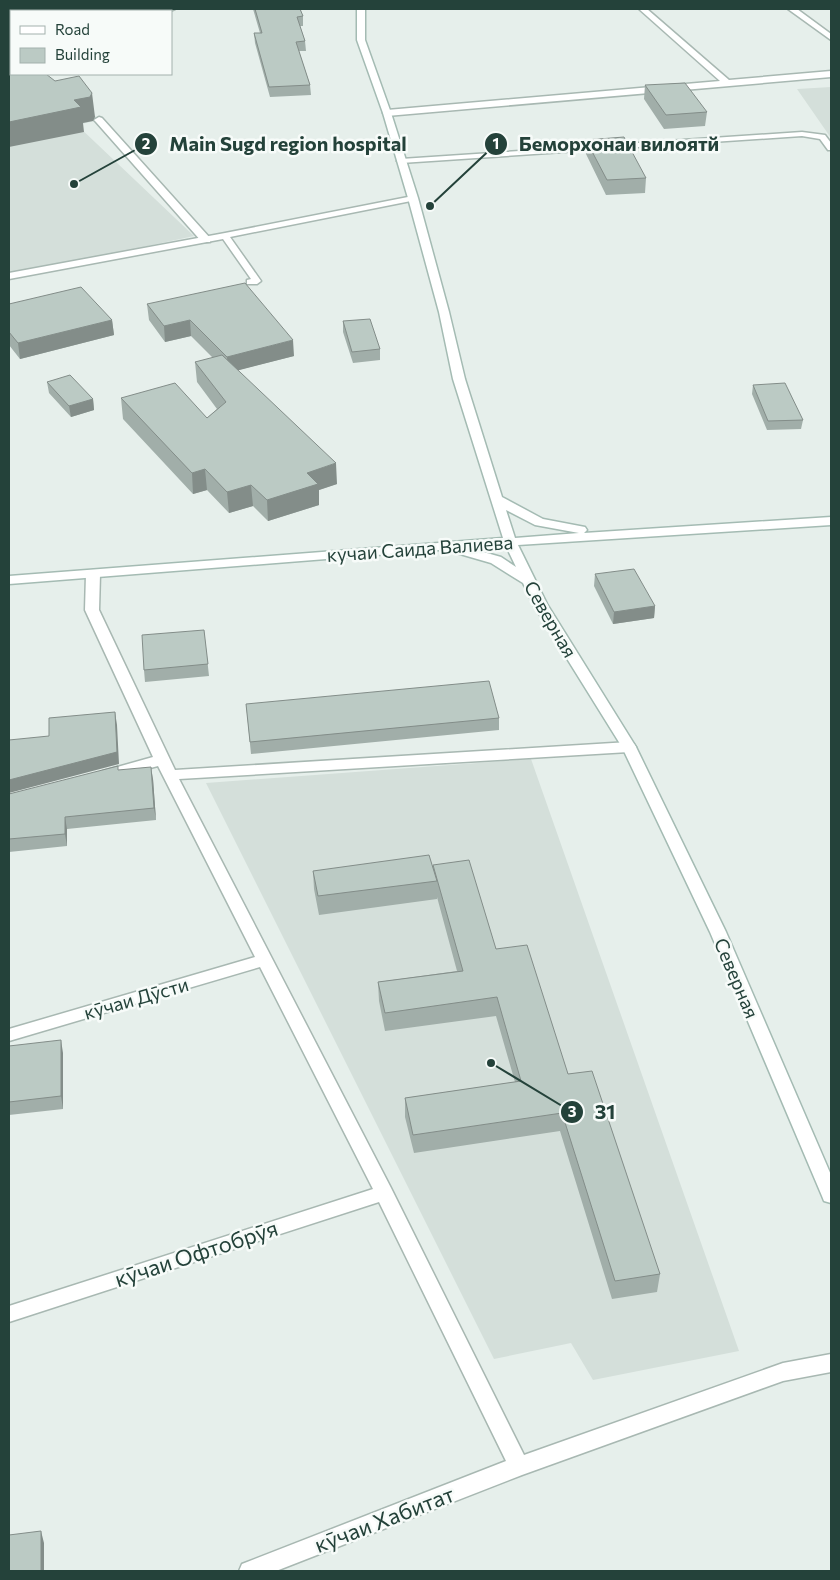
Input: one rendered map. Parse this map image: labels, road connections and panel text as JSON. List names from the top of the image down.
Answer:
{
  "streets": {
    "street": [
      "кучаи Саида Валиева",
      "Северная",
      "кӯчаи Дӯсти",
      "кӯчаи Офтобрӯя",
      "кӯчаи Хабитат"
    ]
  },
  "crossings": [
    ["кучаи Саида Валиева", "Северная"]
  ],
  "places": ["Main Sugd region hospital", "Беморхонаи вилоятй", "31"],
  "legend": ["Road", "Building"]
}
